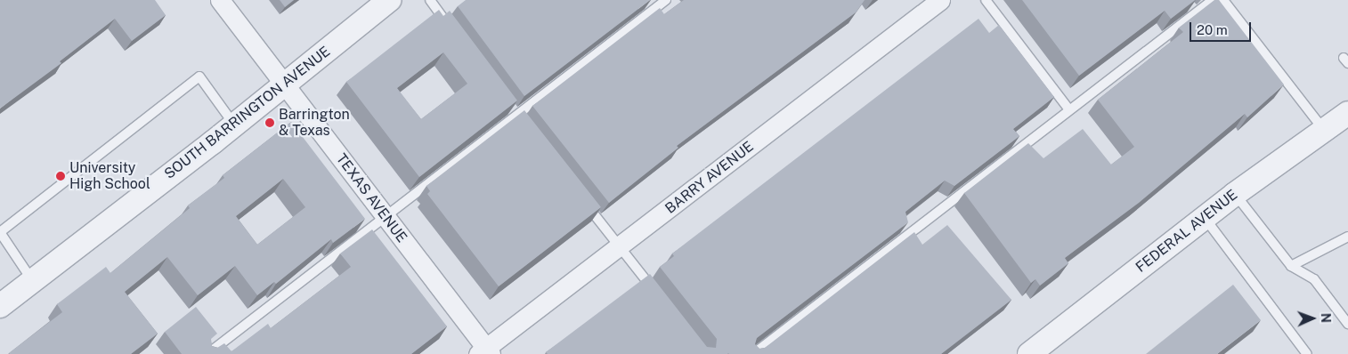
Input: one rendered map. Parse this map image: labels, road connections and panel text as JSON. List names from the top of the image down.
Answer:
{
  "streets": {
    "street": [
      "SOUTH BARRINGTON AVENUE",
      "BARRY AVENUE",
      "TEXAS AVENUE",
      "FEDERAL AVENUE"
    ]
  },
  "crossings": [
    ["SOUTH BARRINGTON AVENUE", "TEXAS AVENUE"],
    ["BARRY AVENUE", "TEXAS AVENUE"]
  ],
  "places": ["Barrington & Texas", "University High School"],
  "scale_bar": "20 m",
  "north": "right"
}
